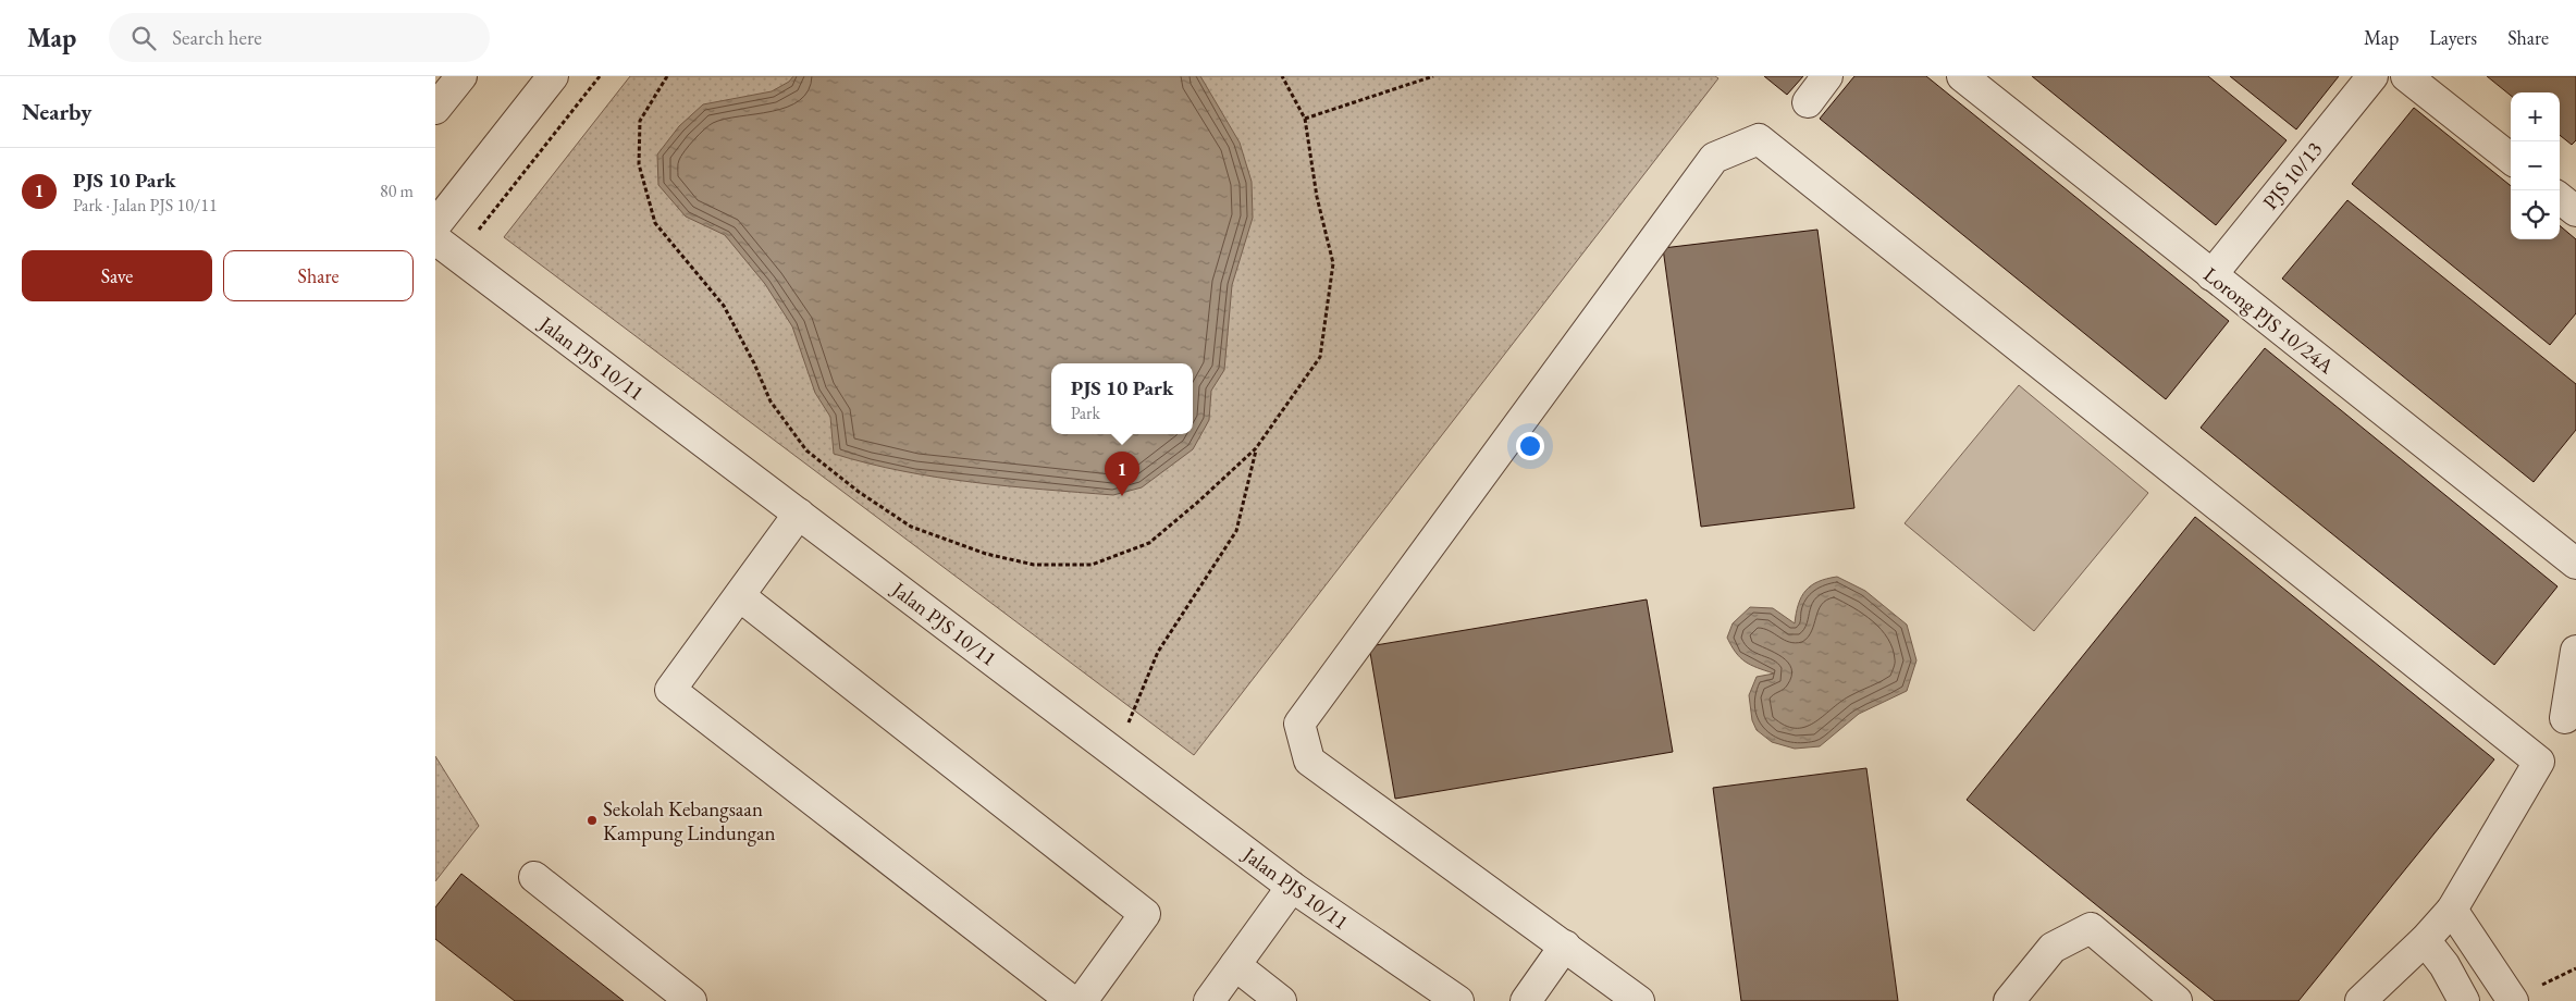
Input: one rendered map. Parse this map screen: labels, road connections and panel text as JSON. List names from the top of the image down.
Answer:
{
  "streets": {
    "street": ["PJS 10/13", "Lorong PJS 10/24A", "Jalan PJS 10/11"]
  },
  "crossings": [
    ["PJS 10/13", "Lorong PJS 10/24A"]
  ],
  "places": ["Sekolah Kebangsaan Kampung Lindungan"],
  "page": {
    "header": "Map",
    "search": "Search here",
    "nav": ["Map", "Layers", "Share"],
    "heading": "Nearby",
    "map_buttons": ["+", "−"],
    "list": [
      {
        "mark": "1",
        "name": "PJS 10 Park",
        "note": "Park · Jalan PJS 10/11",
        "value": "80 m"
      }
    ],
    "buttons": ["Save", "Share"],
    "popup": ["PJS 10 Park", "Park"],
    "pins": "1"
  }
}
